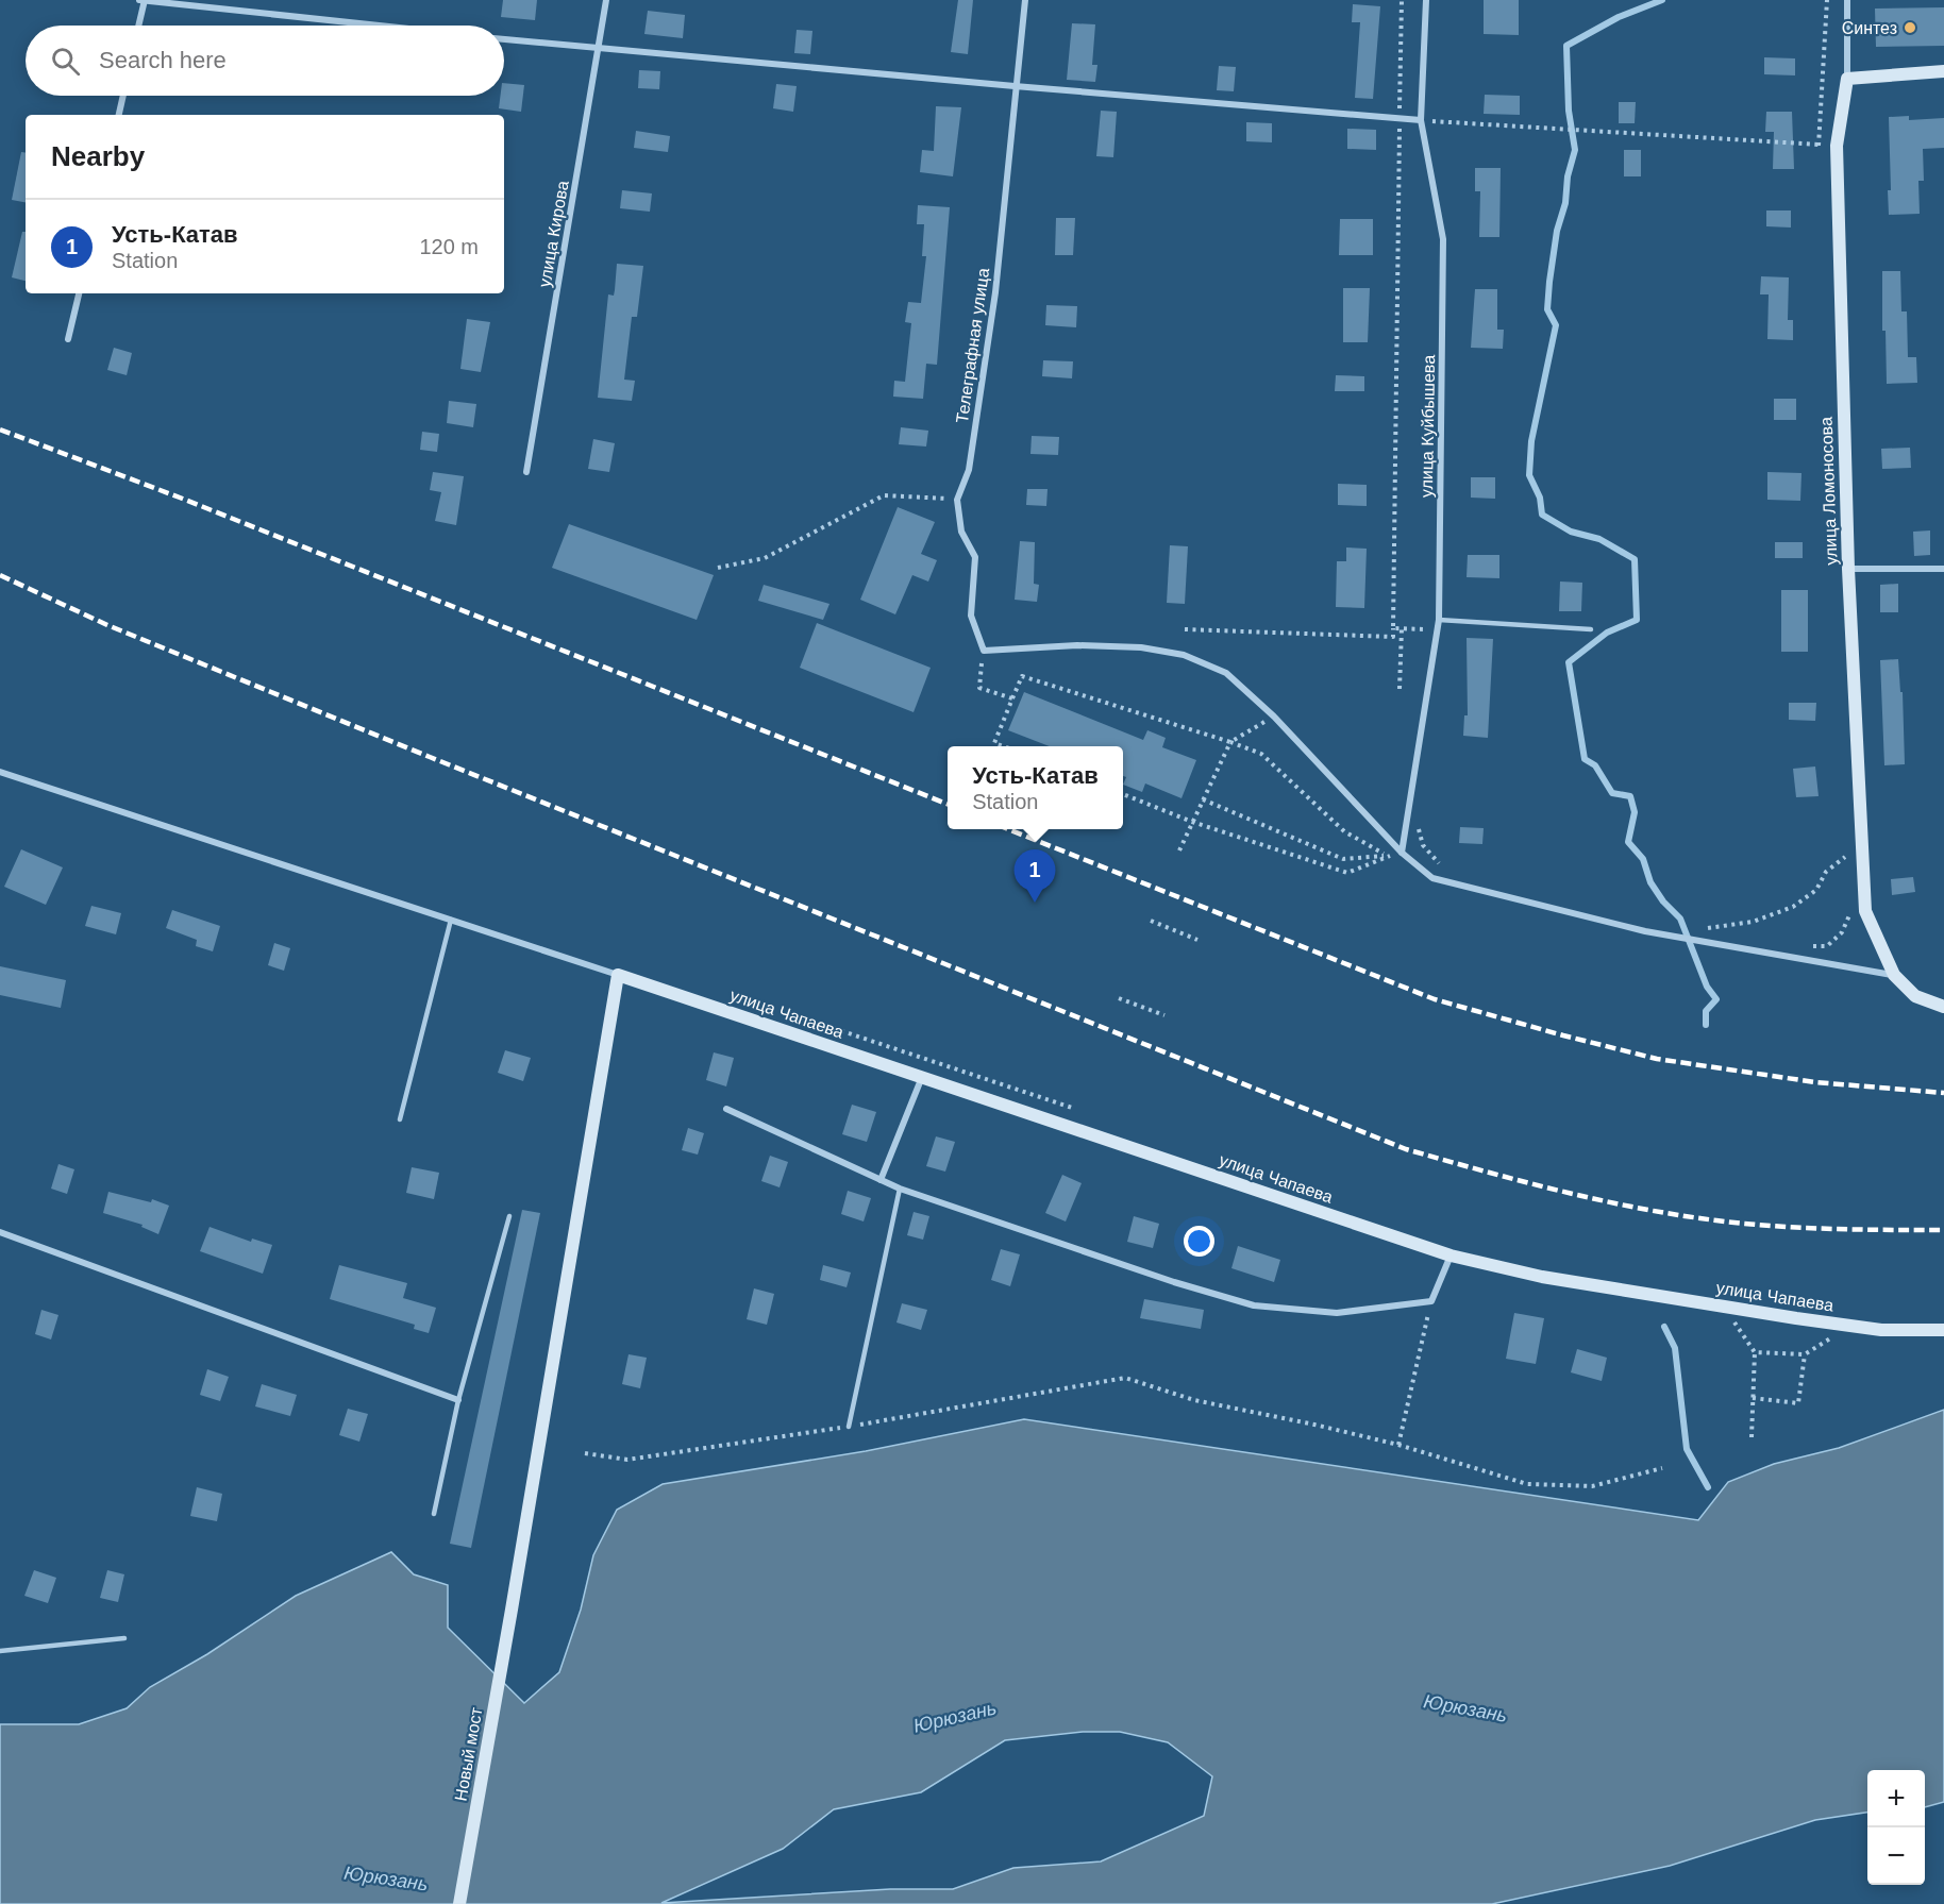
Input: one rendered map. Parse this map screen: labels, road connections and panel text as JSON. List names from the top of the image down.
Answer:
{
  "streets": {
    "main road": ["улица Ломоносова", "улица Чапаева", "Новый мост"],
    "street": ["улица Кирова", "Телеграфная улица", "улица Куйбышева"]
  },
  "crossings": [
    ["улица Чапаева", "Новый мост"]
  ],
  "water": ["Юрюзань"],
  "places": ["Синтез"],
  "page": {
    "search": "Search here",
    "heading": "Nearby",
    "list": [
      {
        "mark": "1",
        "name": "Усть-Катав",
        "note": "Station",
        "value": "120 m"
      }
    ],
    "popup": ["Усть-Катав", "Station"],
    "pins": "1",
    "map_buttons": ["+", "−"]
  }
}
